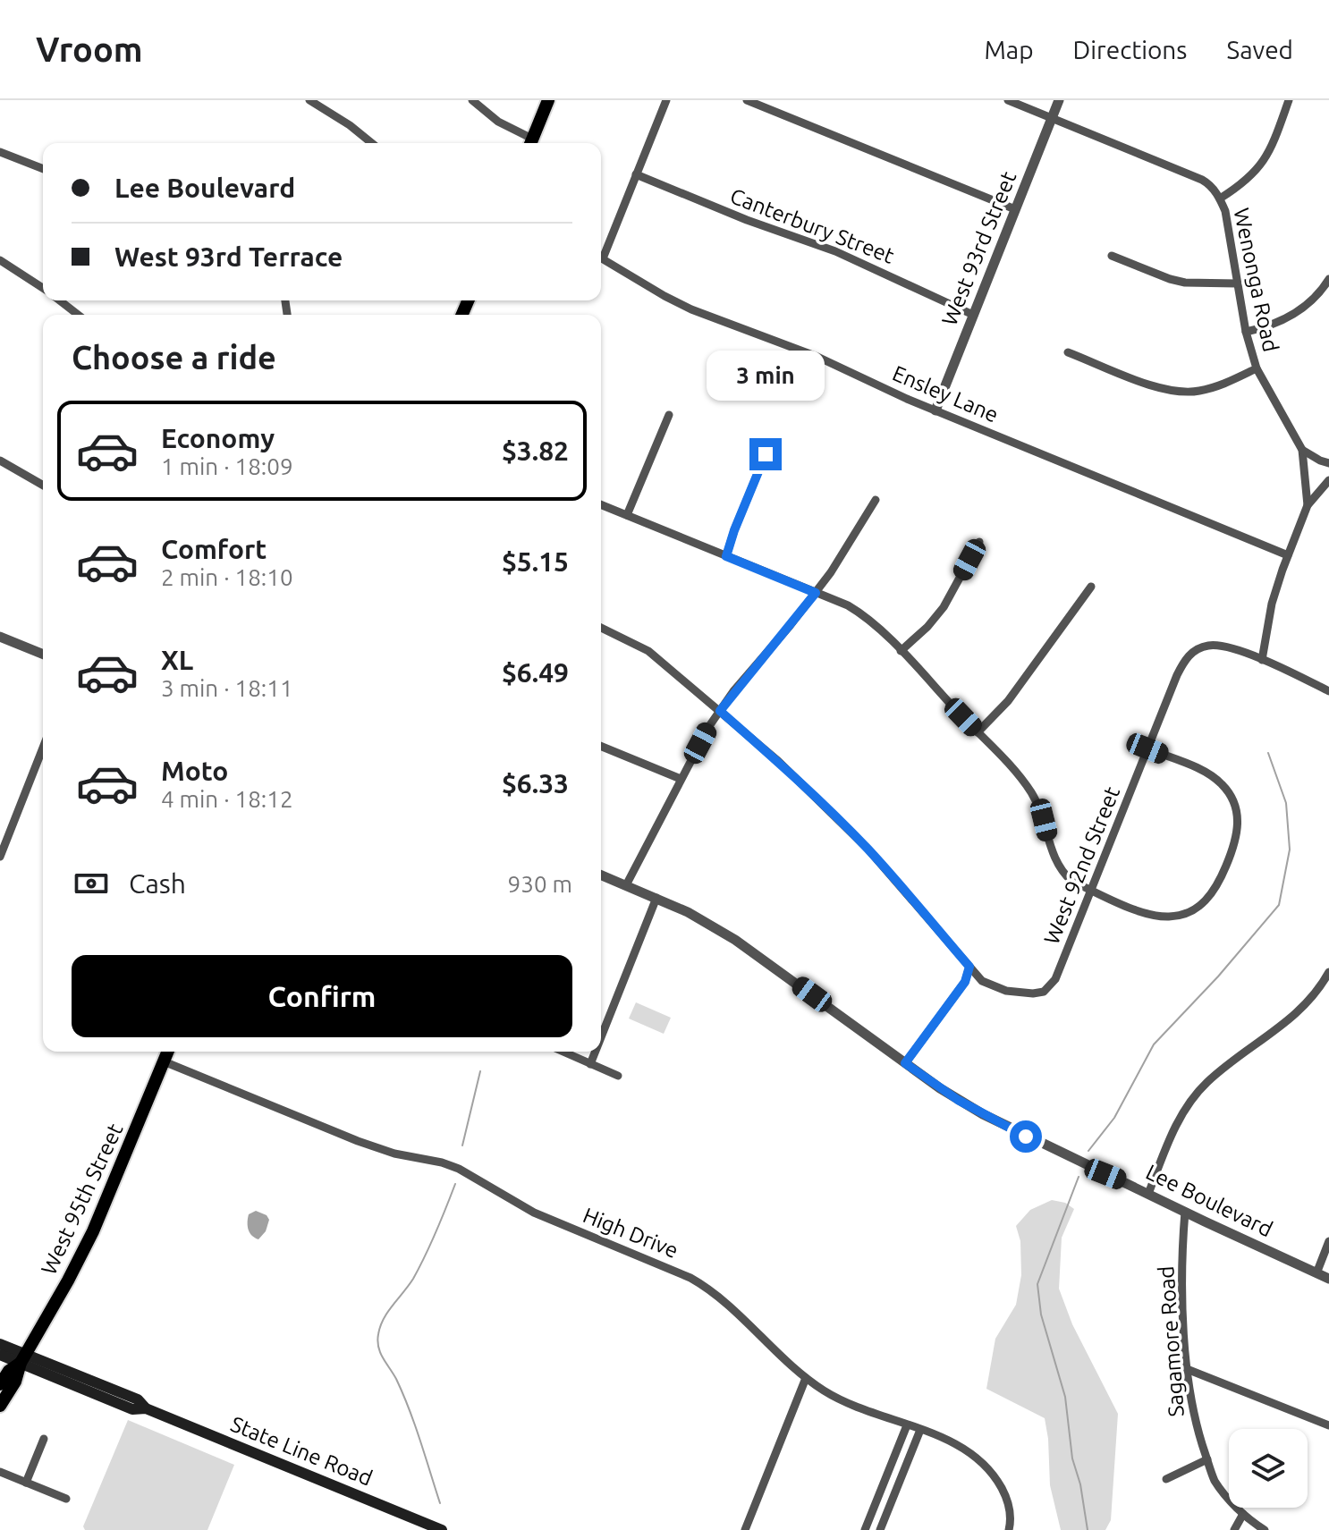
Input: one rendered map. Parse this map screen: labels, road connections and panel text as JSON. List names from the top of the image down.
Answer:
{
  "streets": {
    "main road": ["West 95th Street", "State Line Road"],
    "street": [
      "Canterbury Street",
      "West 93rd Street",
      "Wenonga Road",
      "Ensley Lane",
      "West 92nd Street",
      "Lee Boulevard",
      "High Drive",
      "Sagamore Road"
    ]
  },
  "crossings": [
    ["Canterbury Street", "West 93rd Street"],
    ["West 93rd Street", "Wenonga Road"],
    ["West 93rd Street", "Ensley Lane"],
    ["West 95th Street", "High Drive"],
    ["West 95th Street", "State Line Road"],
    ["Lee Boulevard", "Sagamore Road"]
  ],
  "page": {
    "header": "Vroom",
    "nav": ["Map", "Directions", "Saved"],
    "banner": ["Lee Boulevard", "West 93rd Terrace"],
    "heading": "Choose a ride",
    "bubble": "3 min",
    "list": [
      {
        "name": "Economy",
        "note": "1 min · 18:09",
        "value": "$3.82"
      },
      {
        "name": "Comfort",
        "note": "2 min · 18:10",
        "value": "$5.15"
      },
      {
        "name": "XL",
        "note": "3 min · 18:11",
        "value": "$6.49"
      },
      {
        "name": "Moto",
        "note": "4 min · 18:12",
        "value": "$6.33"
      }
    ],
    "pay": ["Cash", "930 m"],
    "buttons": "Confirm"
  }
}
